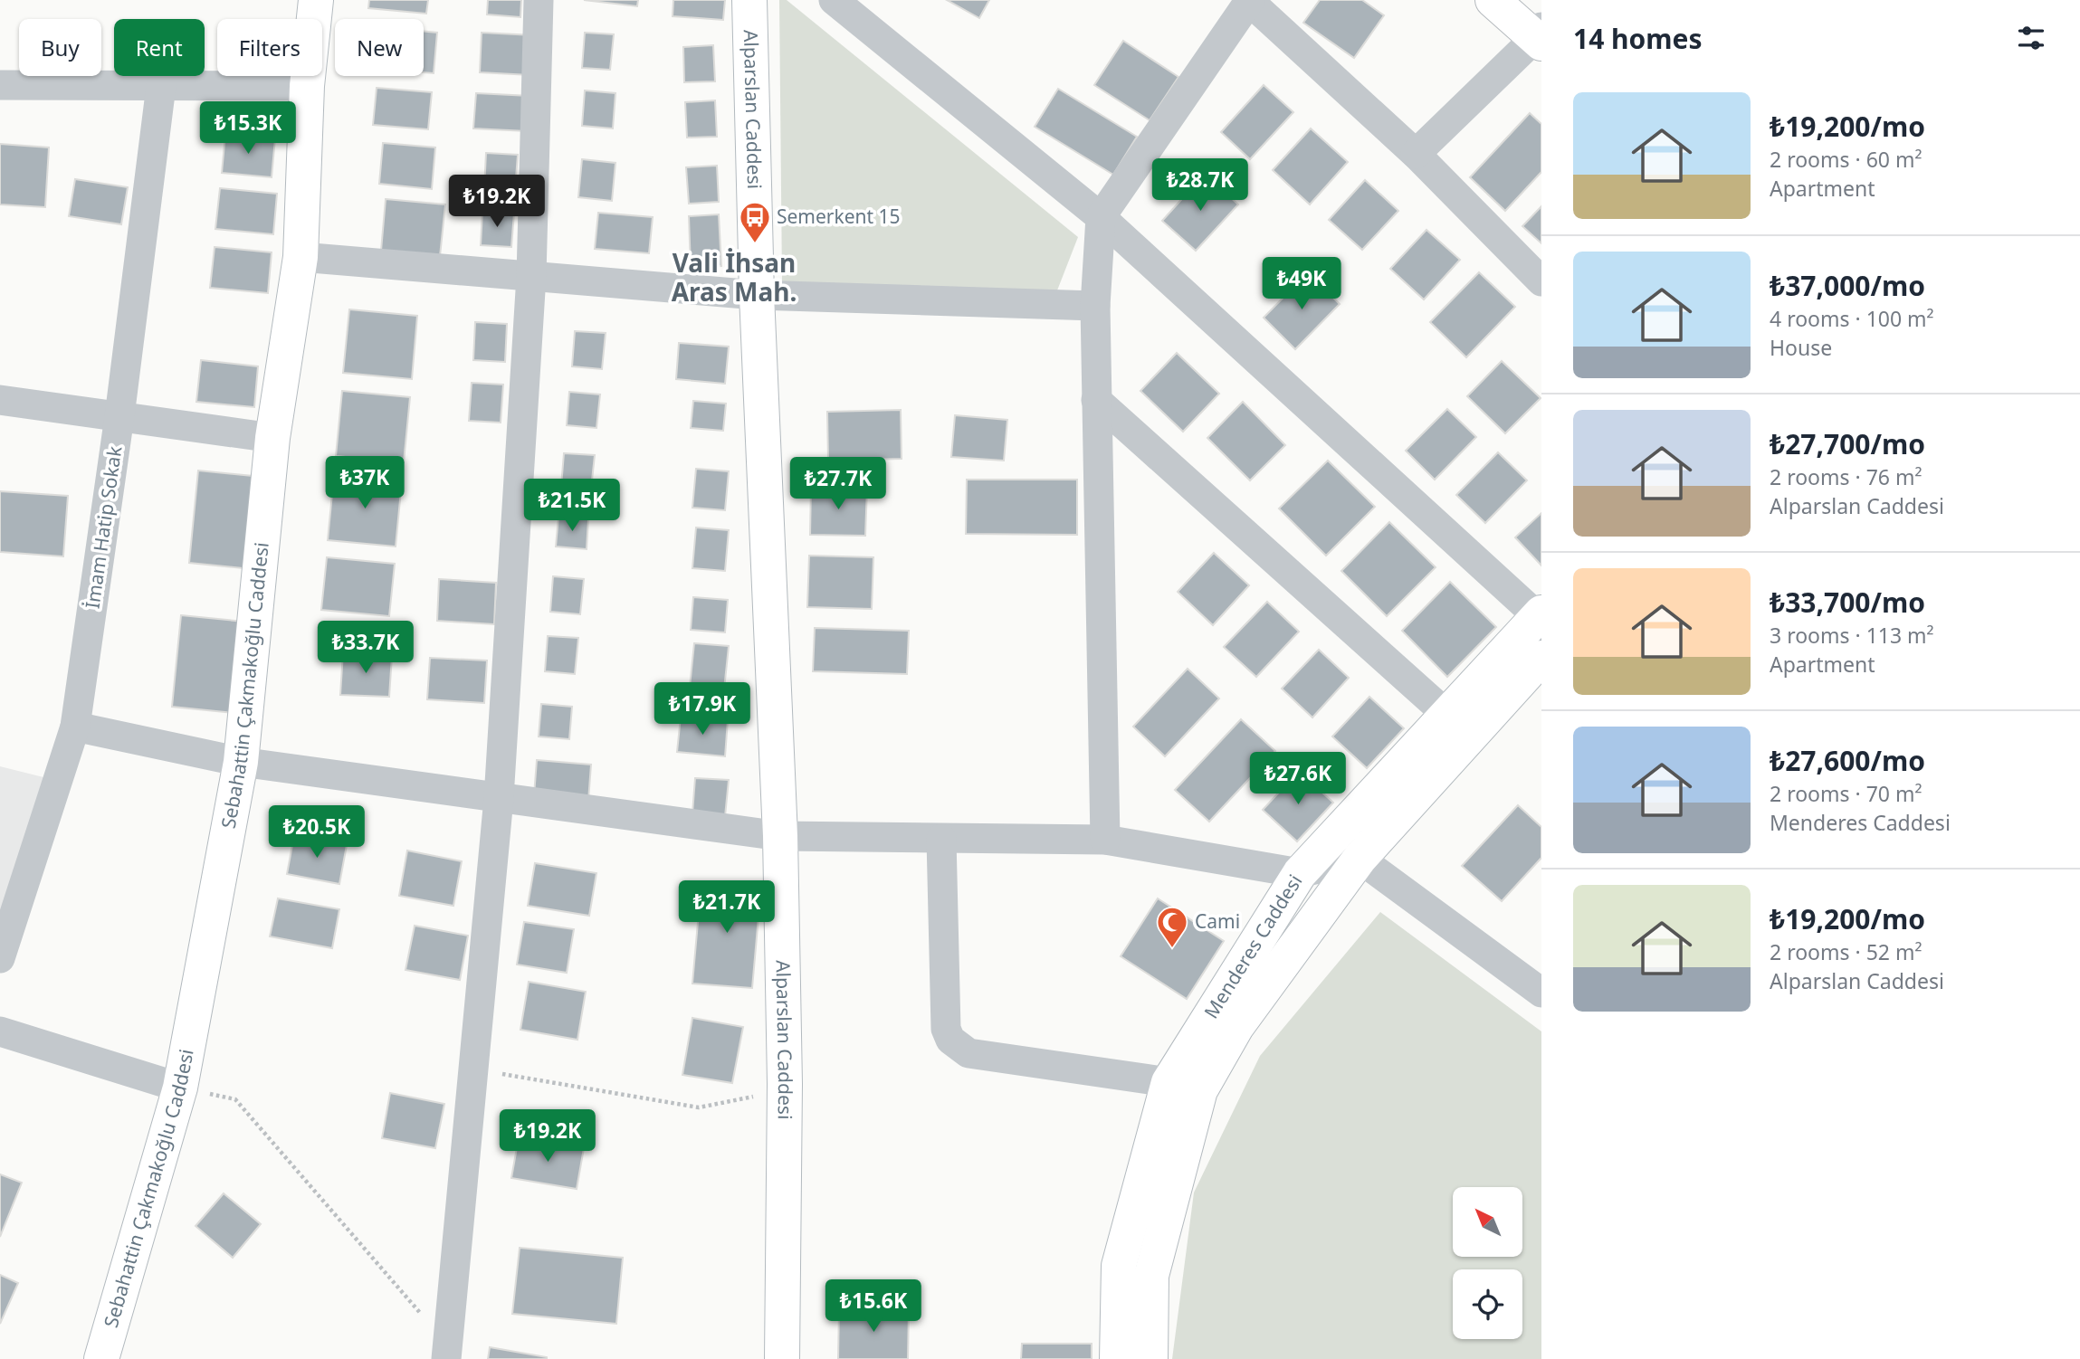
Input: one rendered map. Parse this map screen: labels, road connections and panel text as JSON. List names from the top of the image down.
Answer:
{
  "streets": {
    "main road": ["Alparslan Caddesi", "Sebahattin Çakmakoğlu Caddesi", "Menderes Caddesi"],
    "street": ["İmam Hatip Sokak"]
  },
  "districts": ["Vali İhsan Aras Mah."],
  "places": {
    "bus stop": ["Semerkent 15"],
    "mosque": ["Cami"]
  },
  "north": "top left",
  "page": {
    "heading": "14 homes",
    "chip": [
      "Buy",
      "Rent",
      "Filters",
      "New"
    ],
    "list": [
      {
        "name": "₺19,200/mo",
        "note": "2 rooms · 60 m² · Apartment"
      },
      {
        "name": "₺37,000/mo",
        "note": "4 rooms · 100 m² · House"
      },
      {
        "name": "₺27,700/mo",
        "note": "2 rooms · 76 m² · Alparslan Caddesi"
      },
      {
        "name": "₺33,700/mo",
        "note": "3 rooms · 113 m² · Apartment"
      },
      {
        "name": "₺27,600/mo",
        "note": "2 rooms · 70 m² · Menderes Caddesi"
      },
      {
        "name": "₺19,200/mo",
        "note": "2 rooms · 52 m² · Alparslan Caddesi"
      }
    ],
    "price": [
      "₺15.3K",
      "₺28.7K",
      "₺19.2K",
      "₺49K",
      "₺37K",
      "₺27.7K",
      "₺21.5K",
      "₺33.7K",
      "₺17.9K",
      "₺27.6K",
      "₺20.5K",
      "₺21.7K",
      "₺19.2K",
      "₺15.6K"
    ]
  }
}
